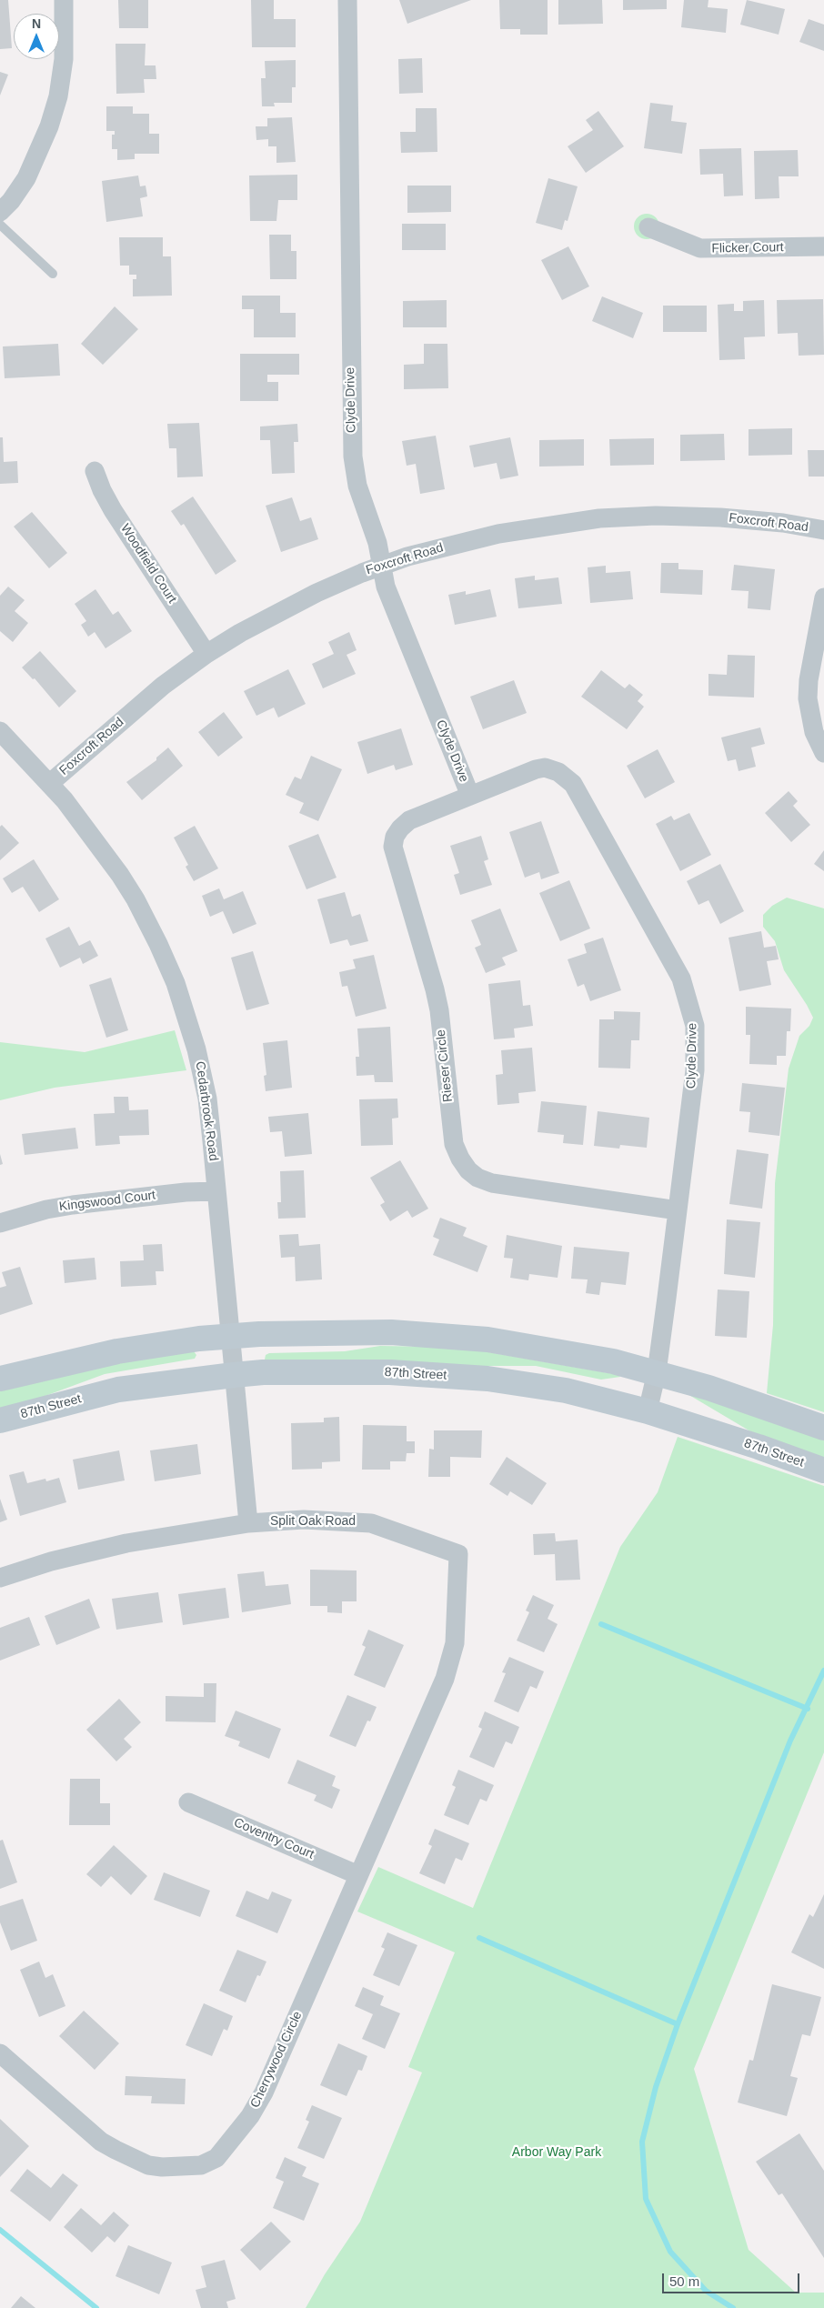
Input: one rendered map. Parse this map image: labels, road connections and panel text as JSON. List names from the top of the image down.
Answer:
{
  "streets": {
    "street": [
      "Flicker Court",
      "Clyde Drive",
      "Foxcroft Road",
      "Woodfield Court",
      "Rieser Circle",
      "Cedarbrook Road",
      "Kingswood Court",
      "87th Street",
      "Split Oak Road",
      "Coventry Court",
      "Cherrywood Circle"
    ]
  },
  "crossings": [
    ["Clyde Drive", "Foxcroft Road"],
    ["Clyde Drive", "Rieser Circle"],
    ["Clyde Drive", "87th Street"],
    ["Foxcroft Road", "Woodfield Court"],
    ["Foxcroft Road", "Cedarbrook Road"],
    ["Cedarbrook Road", "Kingswood Court"],
    ["Cedarbrook Road", "87th Street"],
    ["Cedarbrook Road", "Split Oak Road"],
    ["Split Oak Road", "Cherrywood Circle"],
    ["Coventry Court", "Cherrywood Circle"]
  ],
  "parks": ["Arbor Way Park"],
  "scale_bar": "50 m",
  "north": "top"
}
